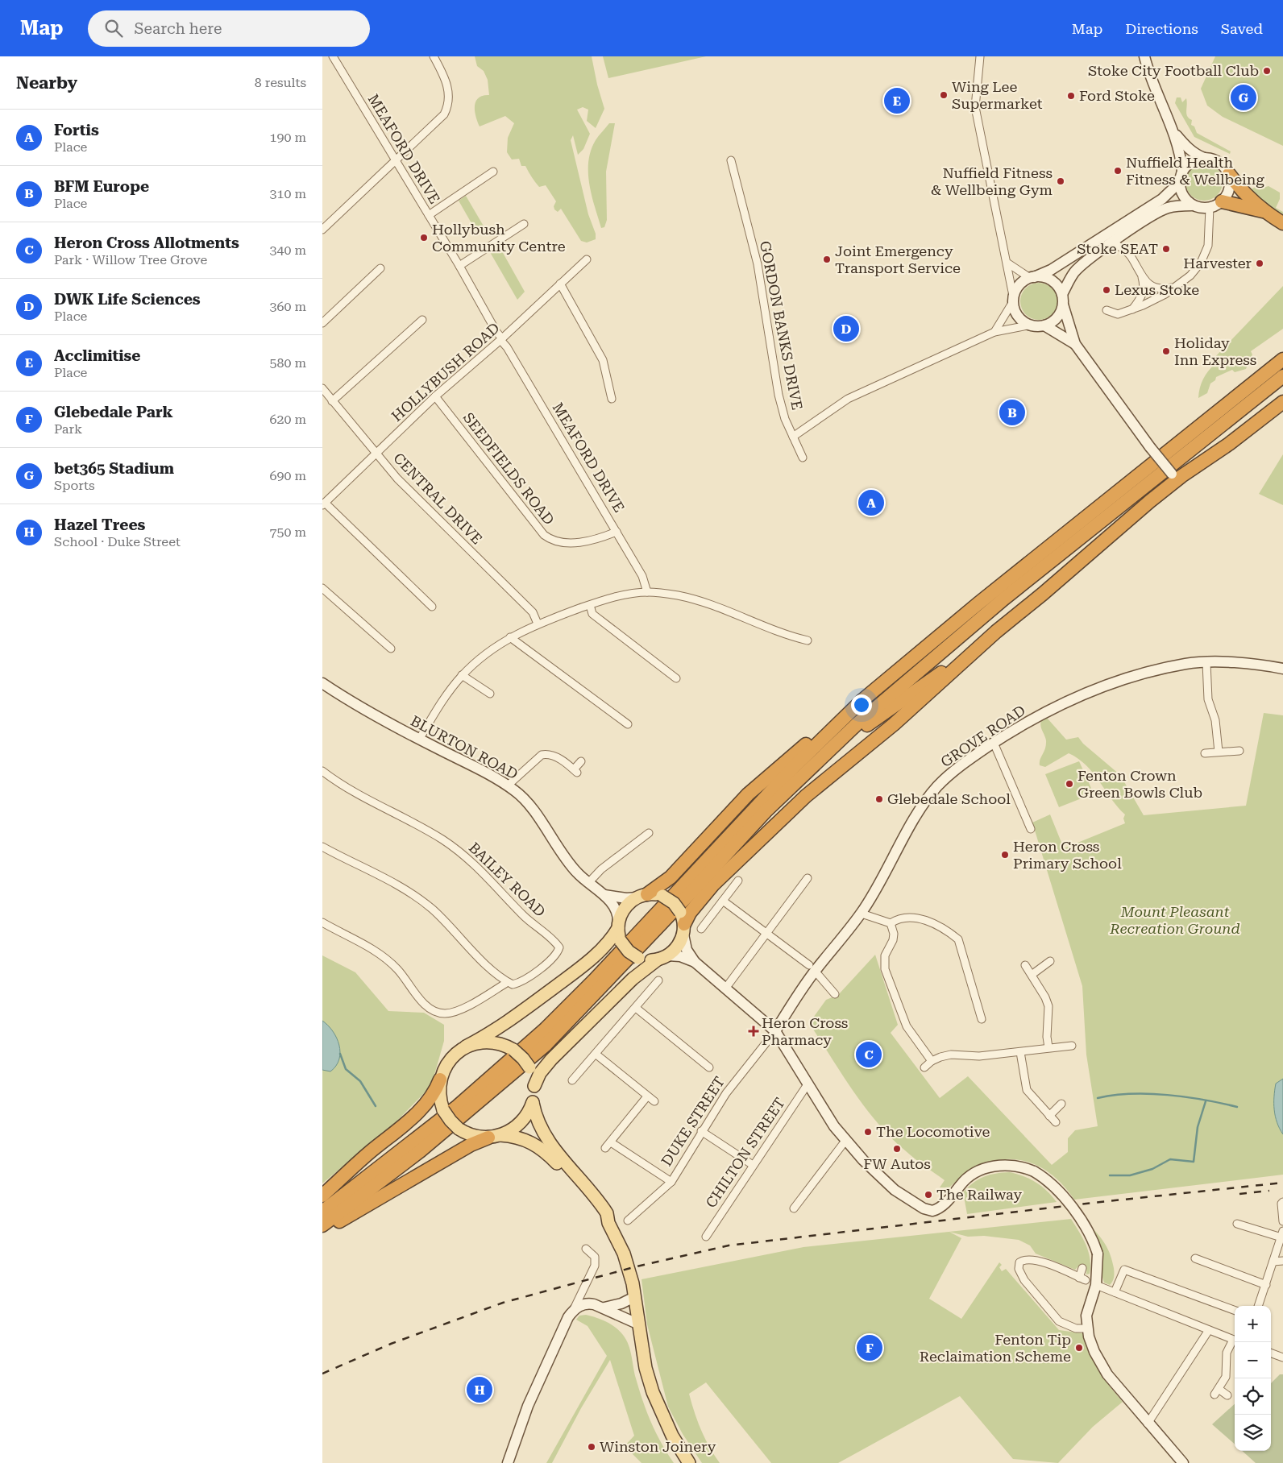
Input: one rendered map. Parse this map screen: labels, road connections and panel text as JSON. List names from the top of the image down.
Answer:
{
  "streets": {
    "street": [
      "MEAFORD DRIVE",
      "GORDON BANKS DRIVE",
      "HOLLYBUSH ROAD",
      "SEEDFIELDS ROAD",
      "CENTRAL DRIVE",
      "GROVE ROAD",
      "BLURTON ROAD",
      "BAILEY ROAD",
      "DUKE STREET",
      "CHILTON STREET"
    ]
  },
  "crossings": [
    ["MEAFORD DRIVE", "HOLLYBUSH ROAD"],
    ["MEAFORD DRIVE", "SEEDFIELDS ROAD"],
    ["HOLLYBUSH ROAD", "SEEDFIELDS ROAD"],
    ["HOLLYBUSH ROAD", "CENTRAL DRIVE"],
    ["GROVE ROAD", "DUKE STREET"]
  ],
  "parks": ["Mount Pleasant Recreation Ground"],
  "places": {
    "other": [
      "Stoke City Football Club",
      "Wing Lee Supermarket",
      "Ford Stoke",
      "Nuffield Health Fitness & Wellbeing",
      "Nuffield Fitness & Wellbeing Gym",
      "Hollybush Community Centre",
      "Stoke SEAT",
      "Joint Emergency Transport Service",
      "Harvester",
      "Lexus Stoke",
      "Holiday Inn Express",
      "Fenton Crown Green Bowls Club",
      "Glebedale School",
      "Heron Cross Primary School",
      "The Locomotive",
      "FW Autos",
      "The Railway",
      "Fenton Tip Reclaimation Scheme",
      "Winston Joinery"
    ],
    "health": ["Heron Cross Pharmacy"]
  },
  "page": {
    "header": "Map",
    "search": "Search here",
    "nav": ["Map", "Directions", "Saved"],
    "heading": ["Nearby", "8 results"],
    "pins": [
      "G",
      "E",
      "D",
      "B",
      "A",
      "C",
      "F",
      "H"
    ],
    "list": [
      {
        "mark": "A",
        "name": "Fortis",
        "note": "Place",
        "value": "190 m"
      },
      {
        "mark": "B",
        "name": "BFM Europe",
        "note": "Place",
        "value": "310 m"
      },
      {
        "mark": "C",
        "name": "Heron Cross Allotments",
        "note": "Park · Willow Tree Grove",
        "value": "340 m"
      },
      {
        "mark": "D",
        "name": "DWK Life Sciences",
        "note": "Place",
        "value": "360 m"
      },
      {
        "mark": "E",
        "name": "Acclimitise",
        "note": "Place",
        "value": "580 m"
      },
      {
        "mark": "F",
        "name": "Glebedale Park",
        "note": "Park",
        "value": "620 m"
      },
      {
        "mark": "G",
        "name": "bet365 Stadium",
        "note": "Sports",
        "value": "690 m"
      },
      {
        "mark": "H",
        "name": "Hazel Trees",
        "note": "School · Duke Street",
        "value": "750 m"
      }
    ],
    "map_buttons": ["+", "−"]
  }
}
